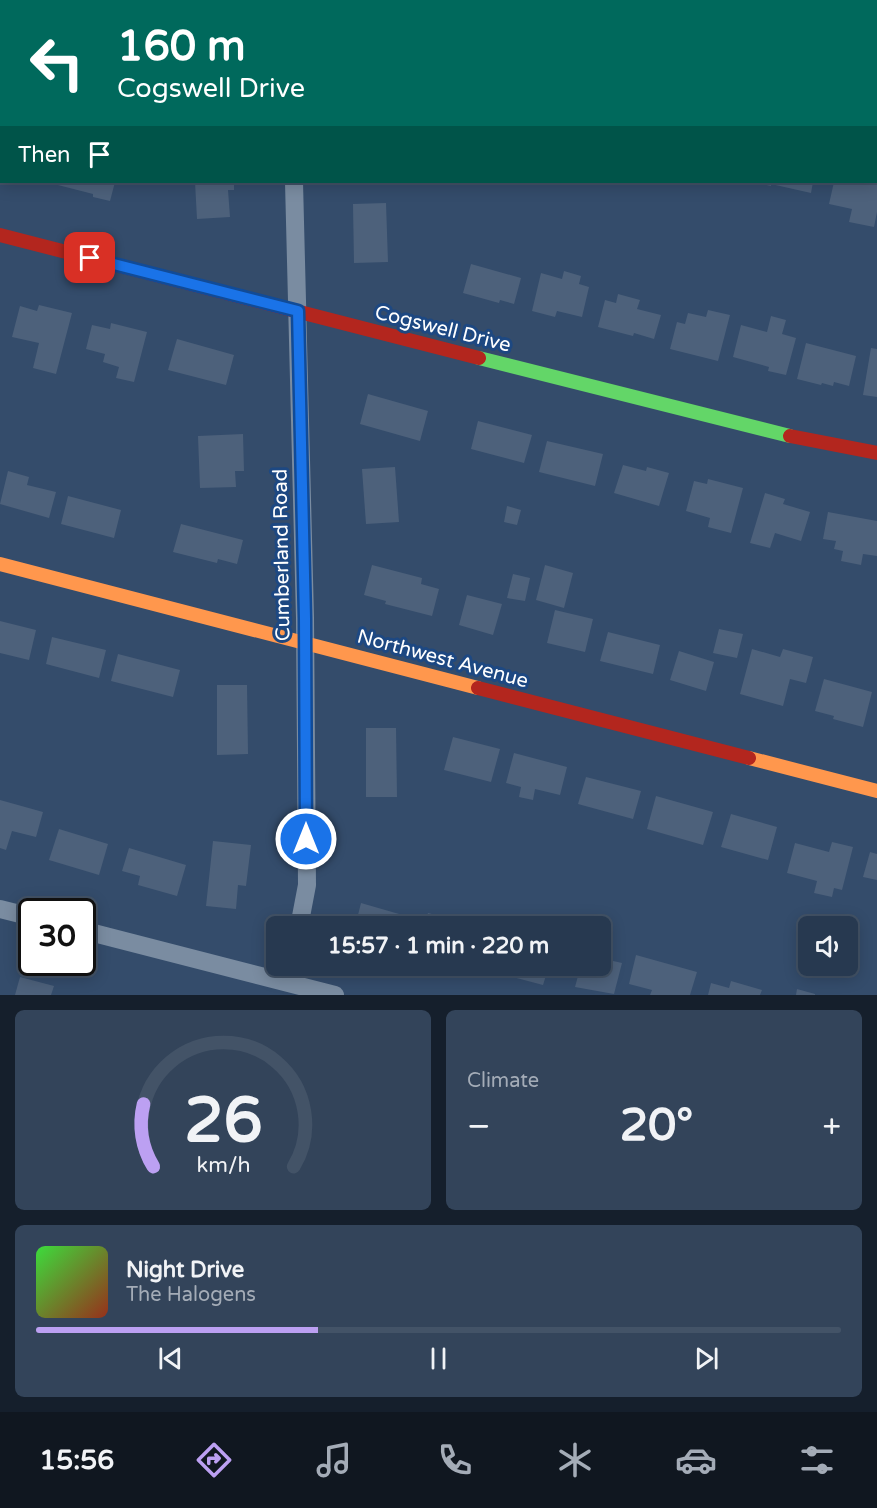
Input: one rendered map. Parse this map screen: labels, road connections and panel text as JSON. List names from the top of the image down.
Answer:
{
  "streets": {
    "street": ["Cogswell Drive", "Cumberland Road", "Northwest Avenue"]
  },
  "crossings": [
    ["Cogswell Drive", "Cumberland Road"],
    ["Cumberland Road", "Northwest Avenue"]
  ],
  "page": {
    "turn": ["160 m", "Cogswell Drive"],
    "then": "Then",
    "limit": "30",
    "trip": "15:57 · 1 min · 220 m",
    "tile": "Climate",
    "heat": ["−", "20°", "+"],
    "song": ["Night Drive", "The Halogens"],
    "tabs": "15:56",
    "gauge": ["26", "km/h"]
  }
}
